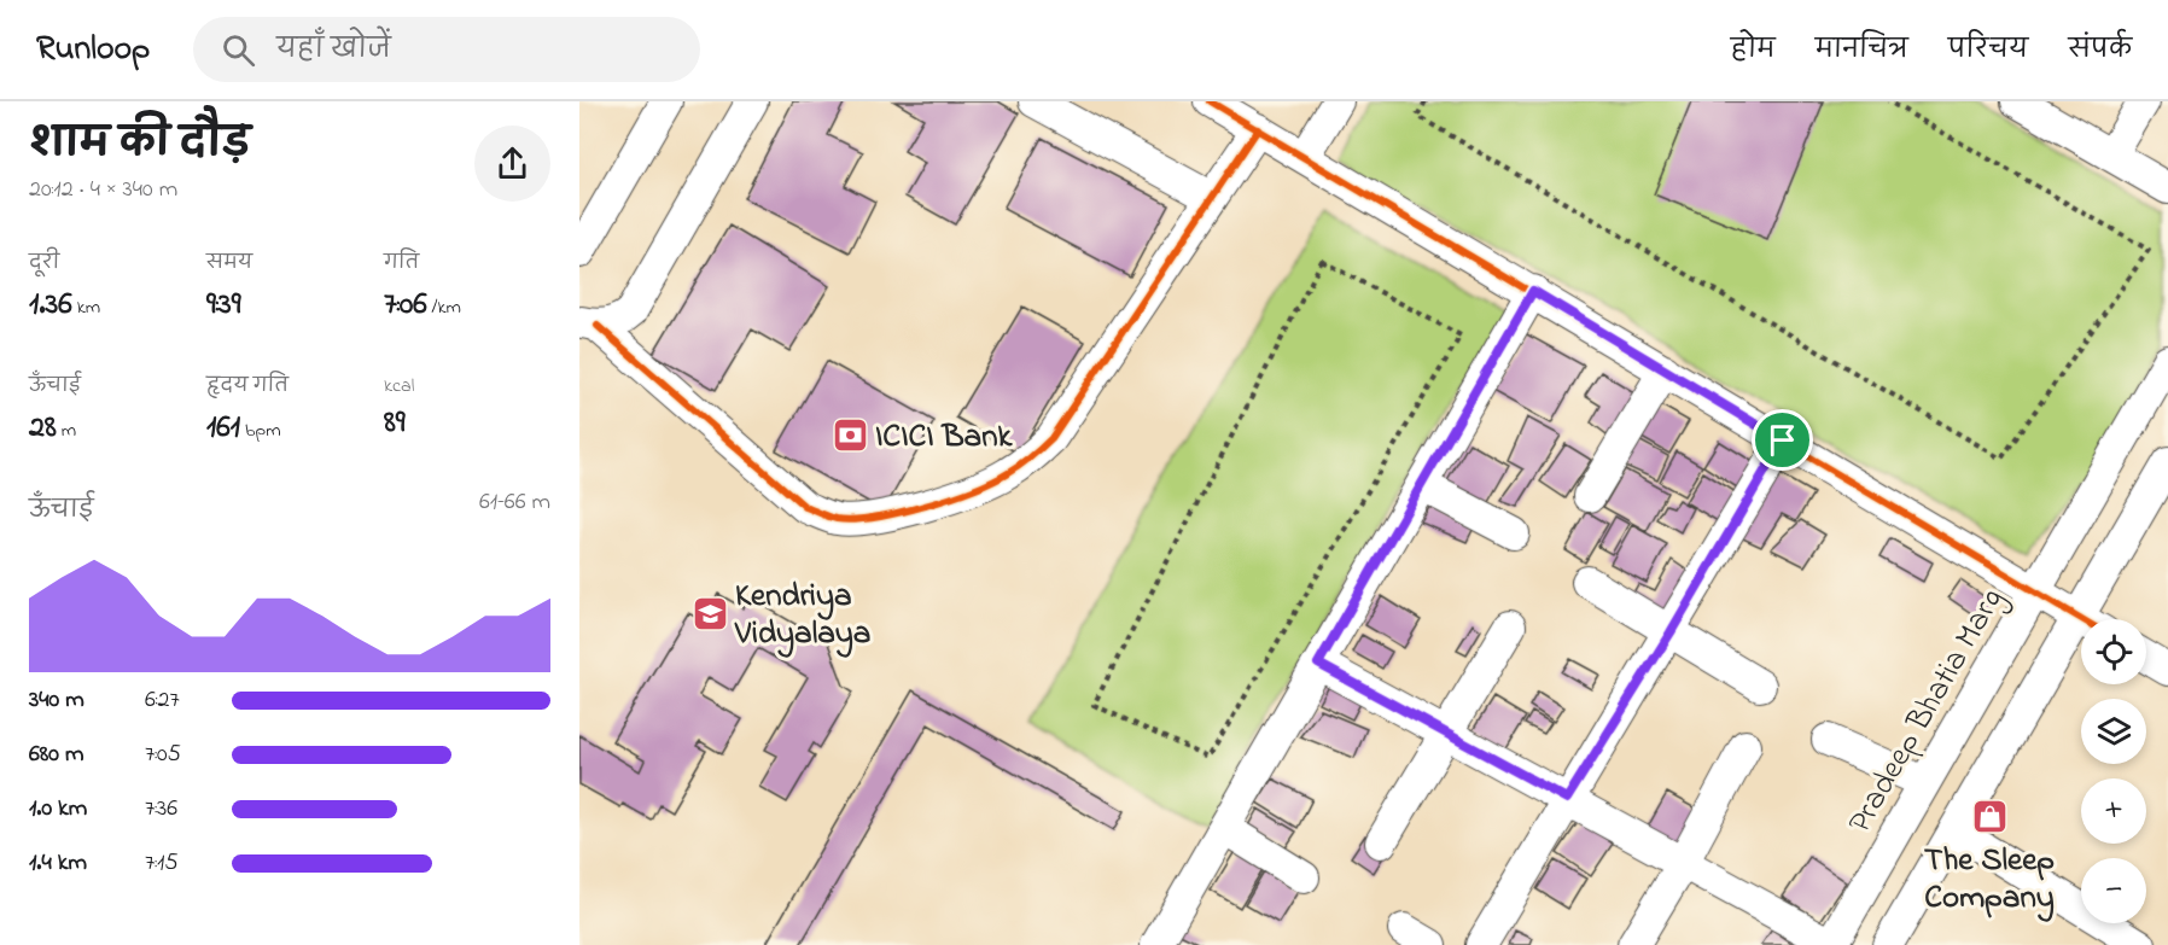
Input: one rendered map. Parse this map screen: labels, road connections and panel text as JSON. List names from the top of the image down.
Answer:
{
  "streets": {
    "street": ["Pradeep Bhatia Marg"]
  },
  "places": {
    "bank": ["ICICI Bank"],
    "school or university": ["Kendriya Vidyalaya"],
    "shop": ["The Sleep Company"]
  },
  "page": {
    "header": "Runloop",
    "search": "यहाँ खोजें",
    "nav": [
      "होम",
      "मानचित्र",
      "परिचय",
      "संपर्क"
    ],
    "heading": ["शाम की दौड़", "20:12 · 4 × 340 m"],
    "stats": [
      ["दूरी", "1.36 km"],
      ["समय", "9:39"],
      ["गति", "7:06 /km"],
      ["ऊँचाई", "28 m"],
      ["हृदय गति", "161 bpm"],
      ["kcal", "89"]
    ],
    "chart": ["ऊँचाई", "61–66 m"],
    "map_buttons": ["+", "−"],
    "list": [
      {
        "name": "340 m",
        "note": "6:27"
      },
      {
        "name": "680 m",
        "note": "7:05"
      },
      {
        "name": "1.0 km",
        "note": "7:36"
      },
      {
        "name": "1.4 km",
        "note": "7:15"
      }
    ]
  }
}
